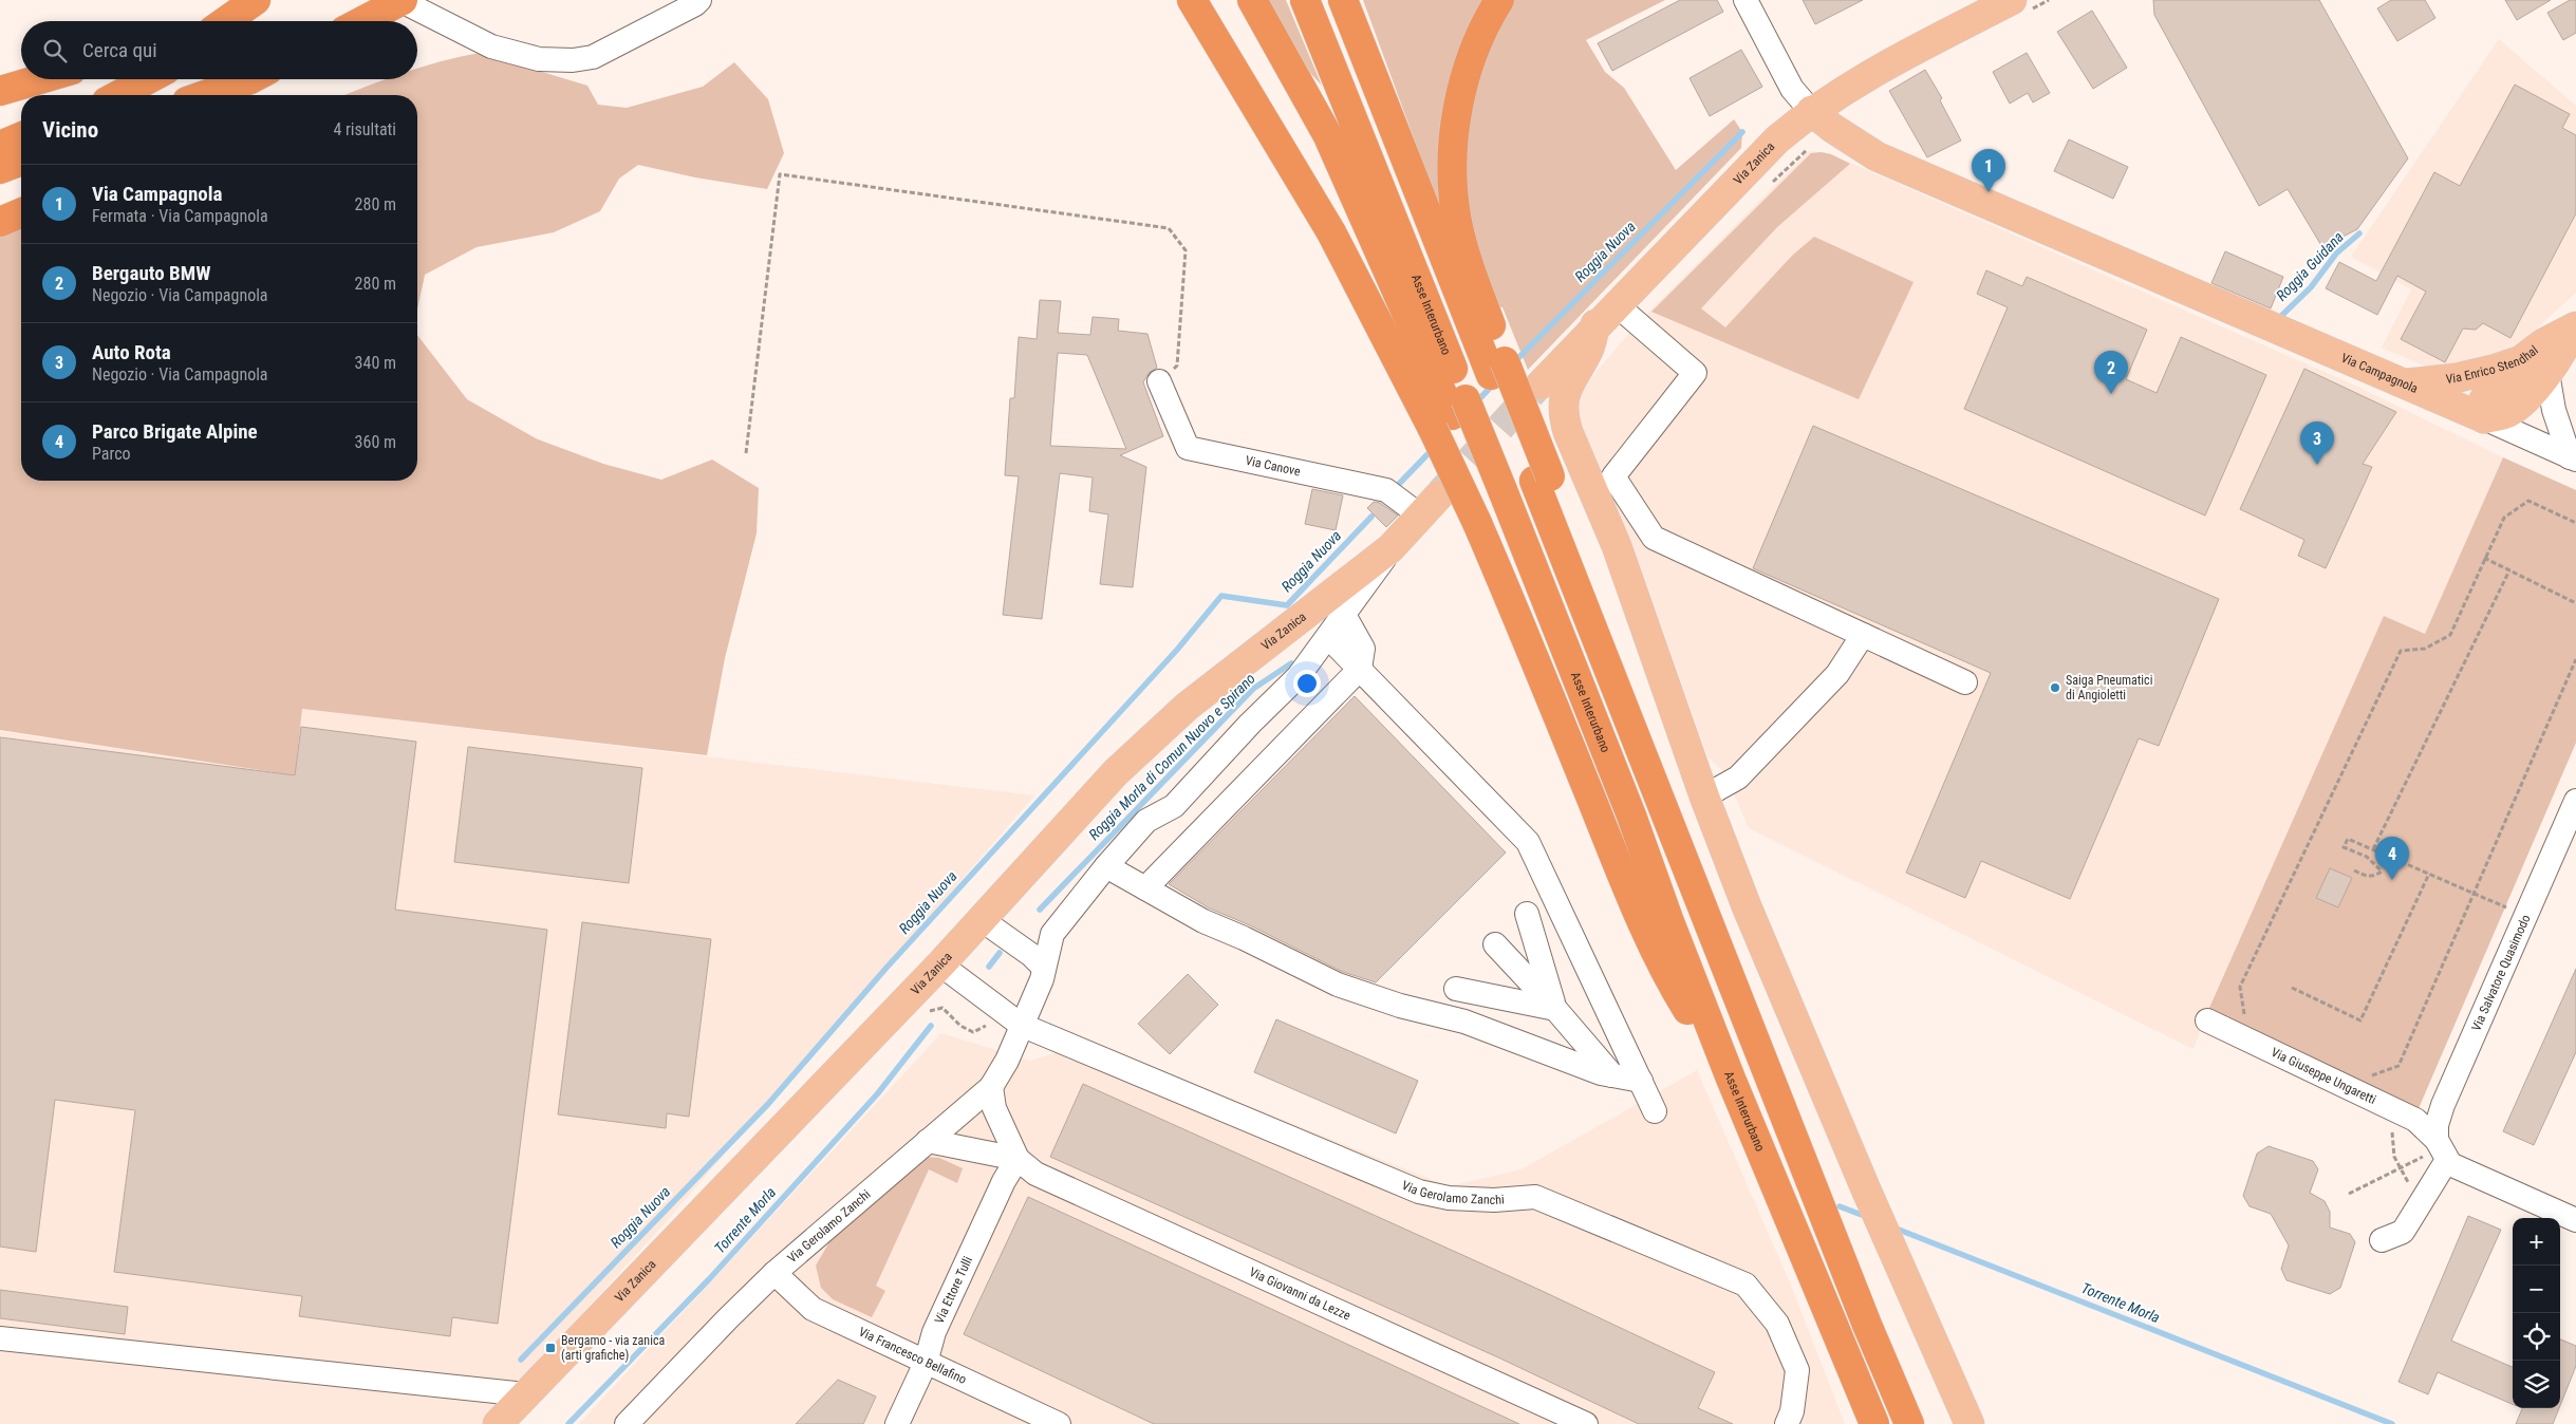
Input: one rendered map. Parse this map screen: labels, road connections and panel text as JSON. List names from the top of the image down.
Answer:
{
  "streets": {
    "highway": ["Asse Interurbano"],
    "main road": ["Via Zanica", "Via Enrico Stendhal", "Via Campagnola"],
    "street": [
      "Via Canove",
      "Via Salvatore Quasimodo",
      "Via Giuseppe Ungaretti",
      "Via Gerolamo Zanchi",
      "Via Ettore Tulli",
      "Via Giovanni da Lezze",
      "Via Francesco Bellafino"
    ]
  },
  "crossings": [
    ["Via Zanica", "Via Campagnola"],
    ["Via Zanica", "Via Canove"],
    ["Via Zanica", "Via Gerolamo Zanchi"],
    ["Via Enrico Stendhal", "Via Campagnola"],
    ["Via Salvatore Quasimodo", "Via Giuseppe Ungaretti"],
    ["Via Gerolamo Zanchi", "Via Giovanni da Lezze"],
    ["Via Gerolamo Zanchi", "Via Francesco Bellafino"],
    ["Via Ettore Tulli", "Via Giovanni da Lezze"],
    ["Via Ettore Tulli", "Via Francesco Bellafino"]
  ],
  "water": [
    "Roggia Nuova",
    "Roggia Guidana",
    "Roggia Morla di Comun Nuovo e Spirano",
    "Torrente Morla"
  ],
  "places": {
    "other": ["Saiga Pneumatici di Angioletti"],
    "transit": ["Bergamo - via zanica (arti grafiche)"]
  },
  "page": {
    "search": "Cerca qui",
    "heading": ["Vicino", "4 risultati"],
    "pins": [
      "1",
      "2",
      "3",
      "4"
    ],
    "list": [
      {
        "mark": "1",
        "name": "Via Campagnola",
        "note": "Fermata · Via Campagnola",
        "value": "280 m"
      },
      {
        "mark": "2",
        "name": "Bergauto BMW",
        "note": "Negozio · Via Campagnola",
        "value": "280 m"
      },
      {
        "mark": "3",
        "name": "Auto Rota",
        "note": "Negozio · Via Campagnola",
        "value": "340 m"
      },
      {
        "mark": "4",
        "name": "Parco Brigate Alpine",
        "note": "Parco",
        "value": "360 m"
      }
    ],
    "map_buttons": ["+", "−"]
  }
}
